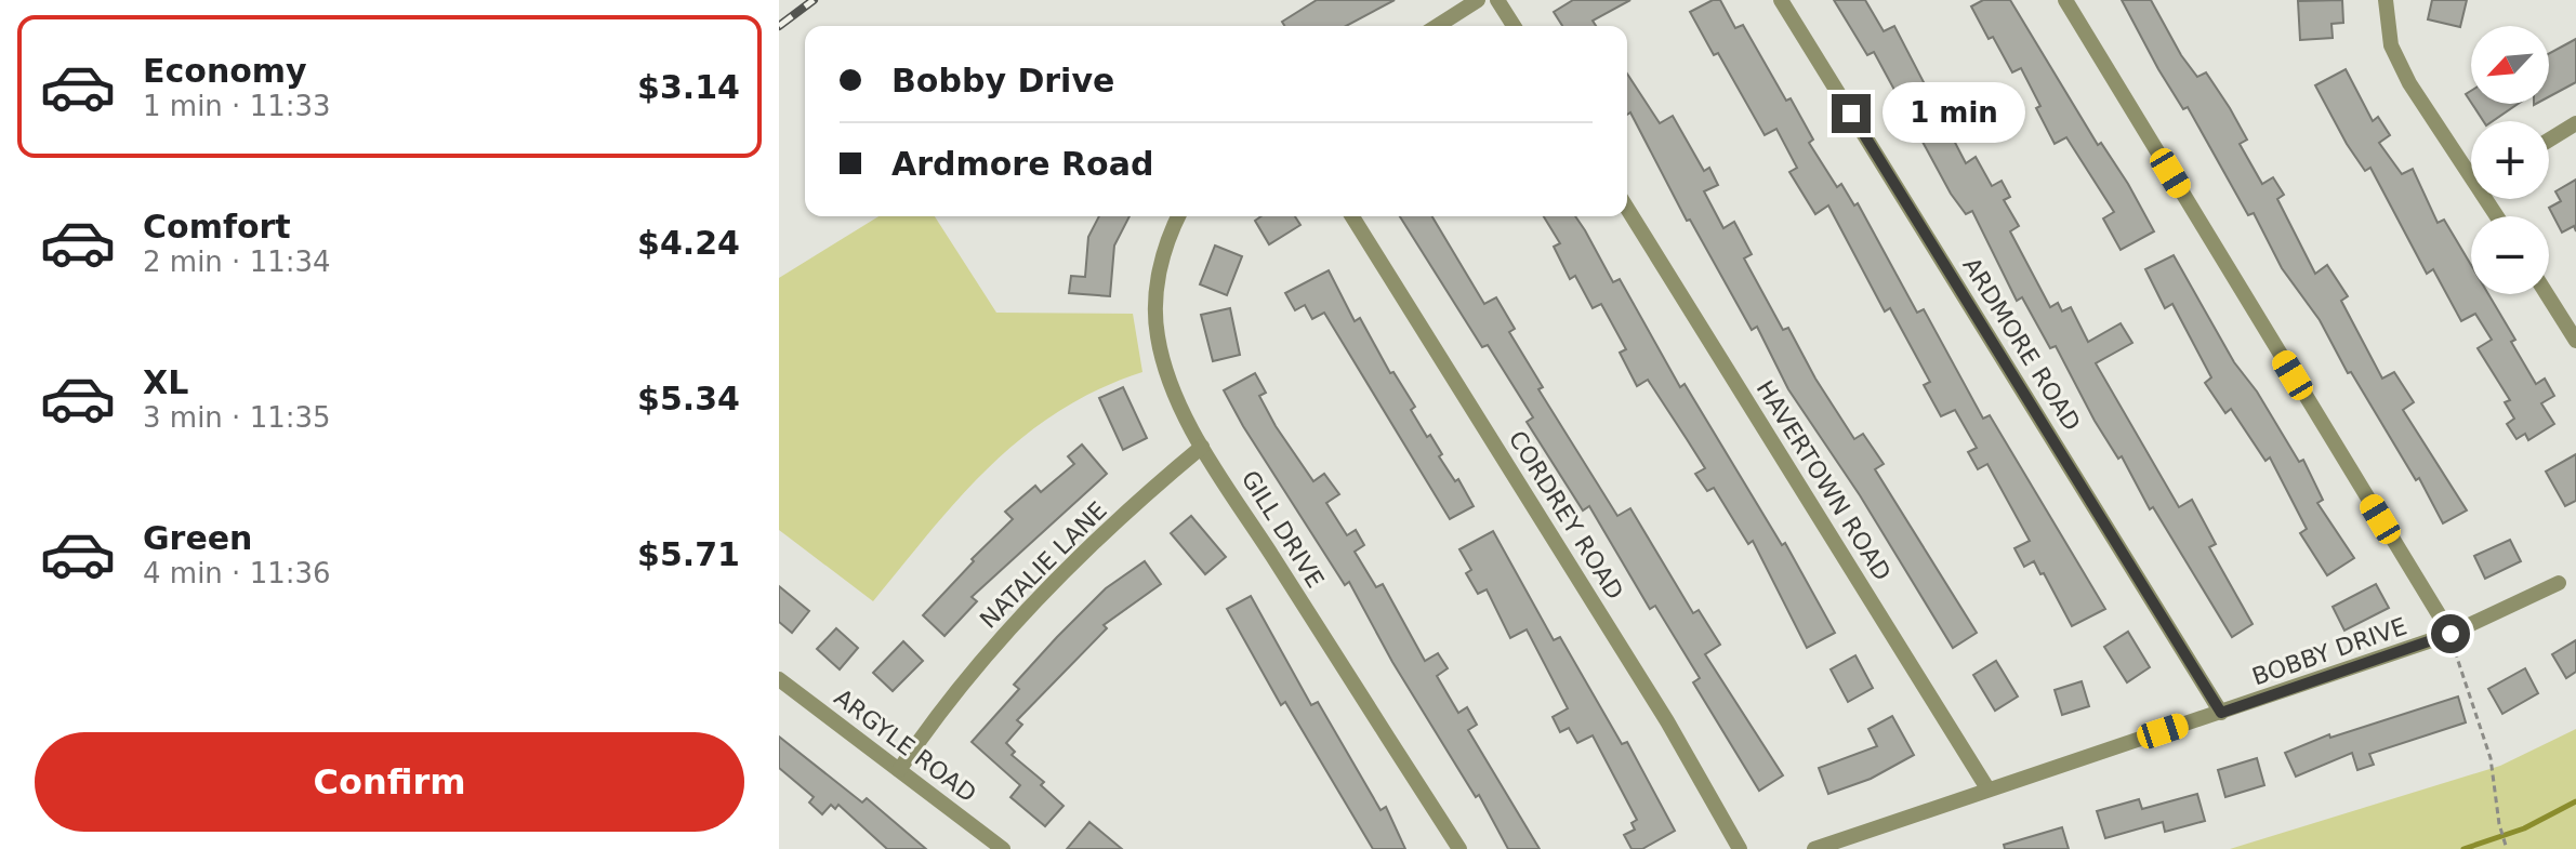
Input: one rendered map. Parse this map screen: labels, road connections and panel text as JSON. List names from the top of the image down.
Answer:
{
  "streets": {
    "street": [
      "ARDMORE ROAD",
      "HAVERTOWN ROAD",
      "CORDREY ROAD",
      "GILL DRIVE",
      "NATALIE LANE",
      "BOBBY DRIVE",
      "ARGYLE ROAD"
    ]
  },
  "crossings": [
    ["ARDMORE ROAD", "BOBBY DRIVE"],
    ["HAVERTOWN ROAD", "BOBBY DRIVE"],
    ["GILL DRIVE", "NATALIE LANE"],
    ["NATALIE LANE", "ARGYLE ROAD"]
  ],
  "north": "bottom left",
  "page": {
    "list": [
      {
        "name": "Economy",
        "note": "1 min · 11:33",
        "value": "$3.14"
      },
      {
        "name": "Comfort",
        "note": "2 min · 11:34",
        "value": "$4.24"
      },
      {
        "name": "XL",
        "note": "3 min · 11:35",
        "value": "$5.34"
      },
      {
        "name": "Green",
        "note": "4 min · 11:36",
        "value": "$5.71"
      }
    ],
    "map_buttons": ["+", "−"],
    "banner": ["Bobby Drive", "Ardmore Road"],
    "bubble": "1 min",
    "buttons": "Confirm"
  }
}
